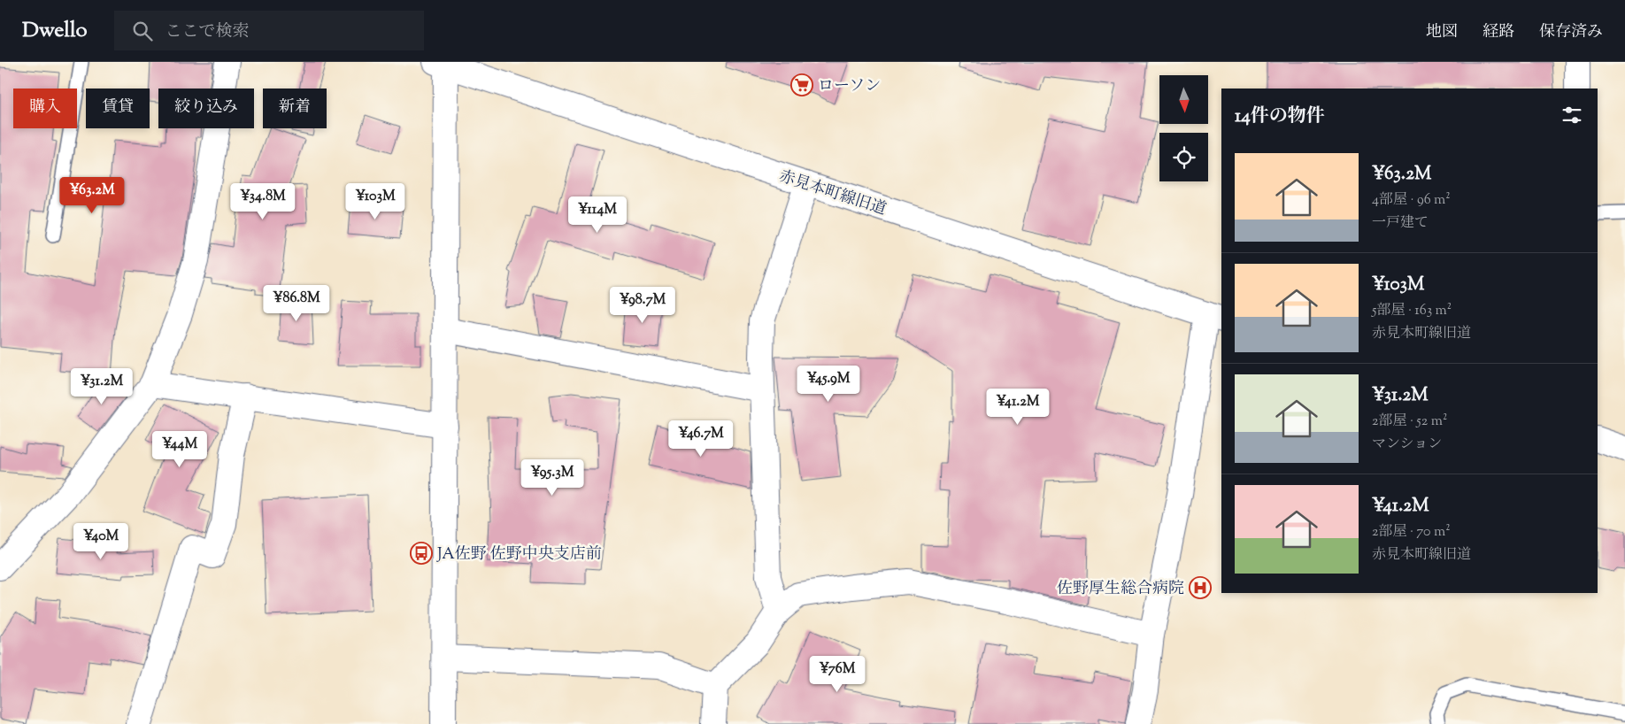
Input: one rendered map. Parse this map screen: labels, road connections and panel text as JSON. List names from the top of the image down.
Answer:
{
  "streets": {
    "street": ["赤見本町線旧道"]
  },
  "places": {
    "supermarket": ["ローソン"],
    "bus stop": ["JA佐野 佐野中央支店前"],
    "hospital": ["佐野厚生総合病院"]
  },
  "north": "bottom",
  "page": {
    "header": "Dwello",
    "search": "ここで検索",
    "nav": ["地図", "経路", "保存済み"],
    "chip": [
      "購入",
      "賃貸",
      "絞り込み",
      "新着"
    ],
    "heading": "14件の物件",
    "list": [
      {
        "name": "¥63.2M",
        "note": "4部屋 · 96 m² · 一戸建て"
      },
      {
        "name": "¥103M",
        "note": "5部屋 · 163 m² · 赤見本町線旧道"
      },
      {
        "name": "¥31.2M",
        "note": "2部屋 · 52 m² · マンション"
      },
      {
        "name": "¥41.2M",
        "note": "2部屋 · 70 m² · 赤見本町線旧道"
      }
    ],
    "price": [
      "¥63.2M",
      "¥34.8M",
      "¥103M",
      "¥114M",
      "¥86.8M",
      "¥98.7M",
      "¥45.9M",
      "¥31.2M",
      "¥41.2M",
      "¥46.7M",
      "¥44M",
      "¥95.3M",
      "¥40M",
      "¥76M"
    ]
  }
}
